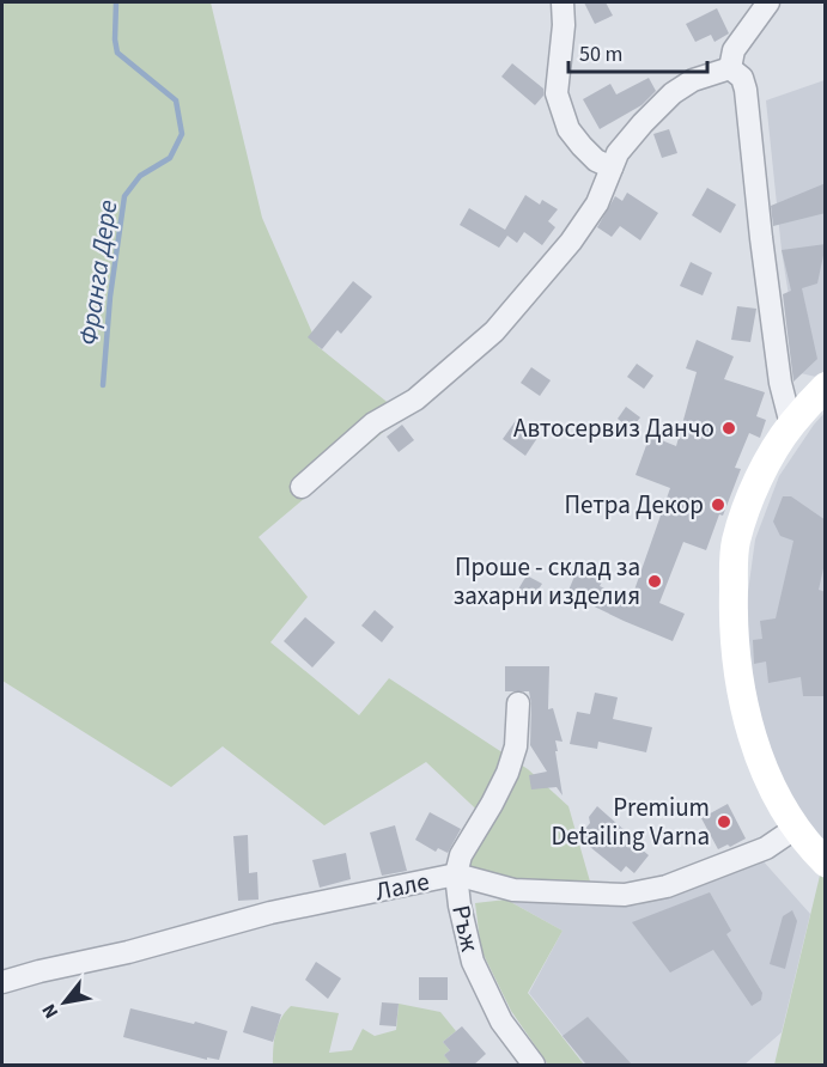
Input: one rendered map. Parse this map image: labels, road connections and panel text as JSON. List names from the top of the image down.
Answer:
{
  "streets": {
    "street": ["Лале", "Ръж"]
  },
  "crossings": [
    ["Лале", "Ръж"]
  ],
  "water": ["Франга Дере"],
  "places": [
    "Автосервиз Данчо",
    "Петра Декор",
    "Проше - склад за захарни изделия",
    "Premium Detailing Varna"
  ],
  "scale_bar": "50 m",
  "north": "bottom left"
}
